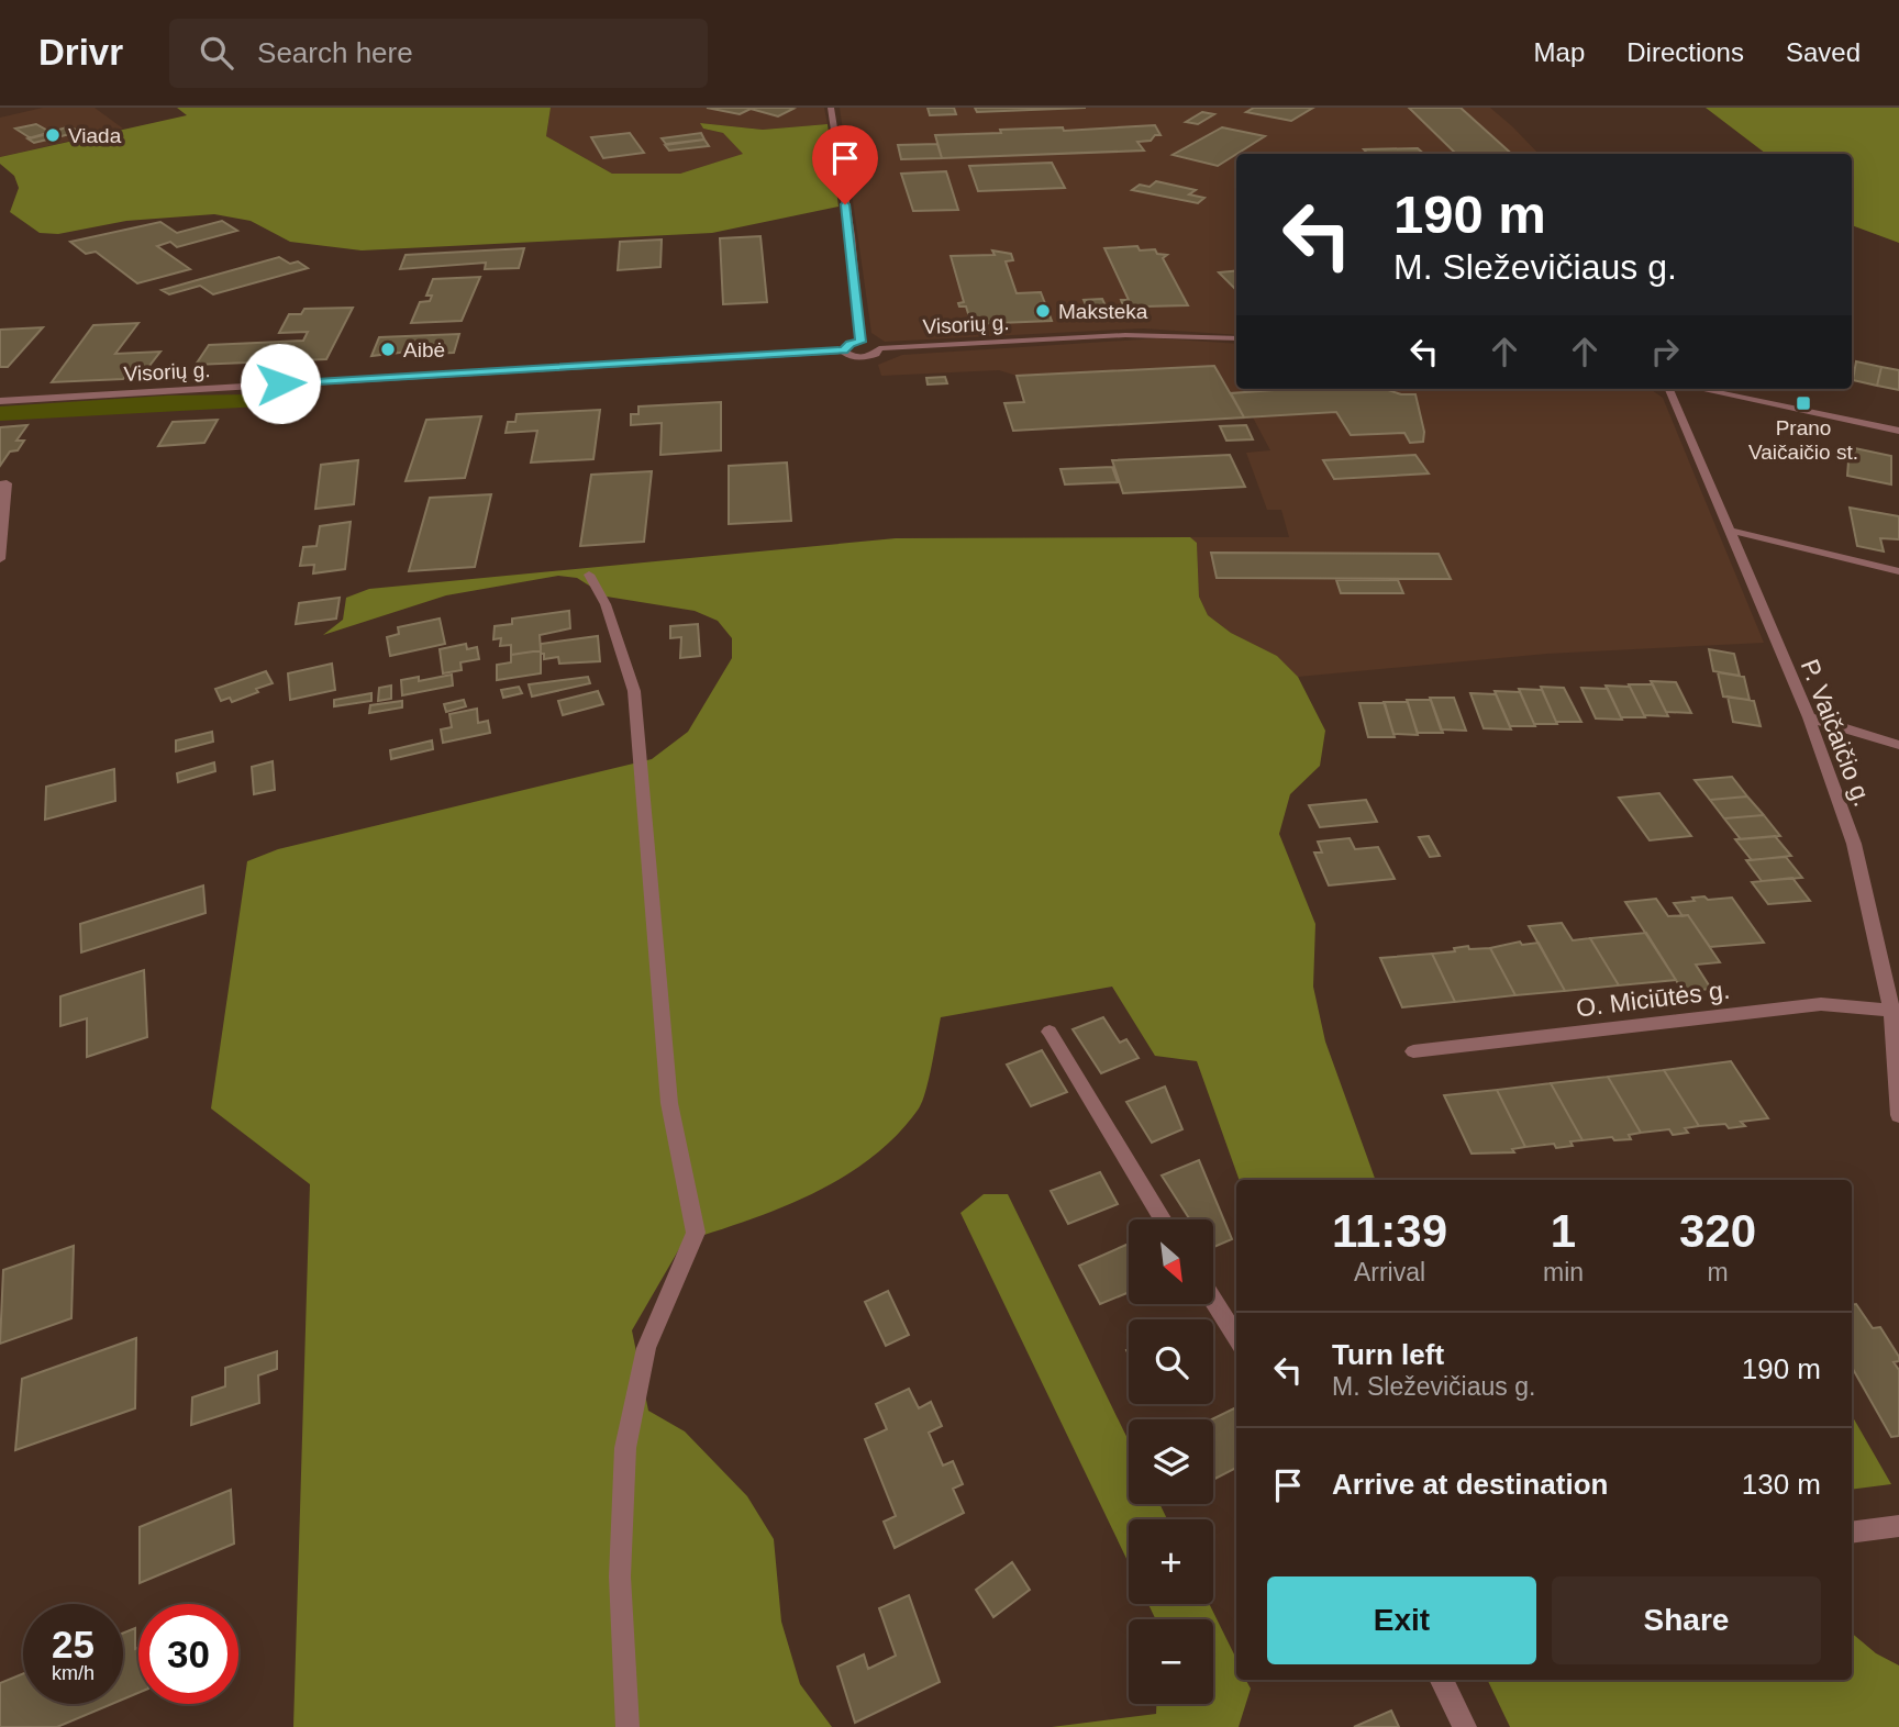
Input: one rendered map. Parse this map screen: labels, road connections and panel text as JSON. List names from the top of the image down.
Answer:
{
  "streets": {
    "street": ["Visorių g.", "P. Vaičaičio g.", "O. Miciūtės g."]
  },
  "crossings": [
    ["P. Vaičaičio g.", "O. Miciūtės g."]
  ],
  "places": {
    "other": ["Viada", "Maksteka", "Aibė"],
    "transit": ["Prano Vaičaičio st."]
  },
  "north": "bottom right",
  "page": {
    "header": "Drivr",
    "search": "Search here",
    "nav": ["Map", "Directions", "Saved"],
    "turn": ["190 m", "M. Sleževičiaus g."],
    "eta": [
      "11:39",
      "Arrival",
      "1",
      "min",
      "320",
      "m"
    ],
    "map_buttons": ["+", "−"],
    "list": [
      {
        "name": "Turn left",
        "note": "M. Sleževičiaus g.",
        "value": "190 m"
      },
      {
        "name": "Arrive at destination",
        "value": "130 m"
      }
    ],
    "buttons": ["Exit", "Share"],
    "speed": "25 km/h",
    "limit": "30"
  }
}
